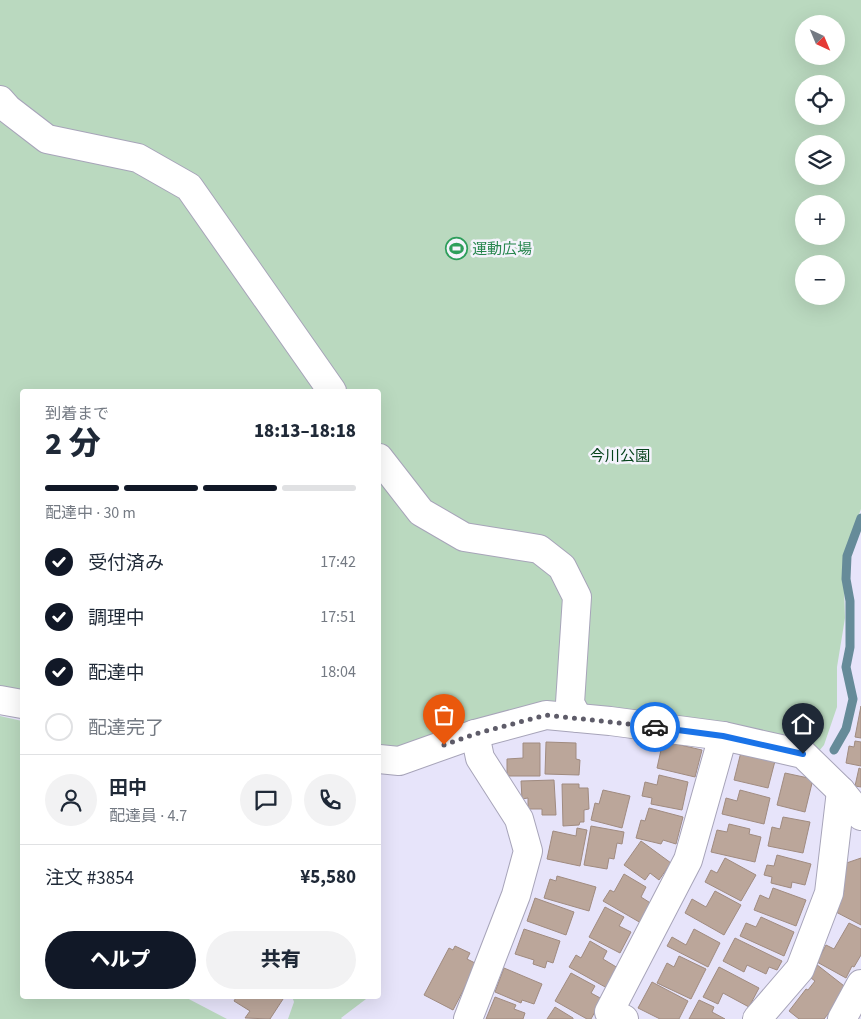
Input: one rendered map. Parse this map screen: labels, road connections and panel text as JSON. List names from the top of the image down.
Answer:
{
  "parks": ["今川公園"],
  "places": {
    "sports": ["運動広場"]
  },
  "north": "bottom right",
  "page": {
    "map_buttons": ["+", "−"],
    "heading": ["2 分", "到着まで", "18:13–18:18"],
    "panel": [
      "田中",
      "配達員 · 4.7",
      "注文 #3854",
      "¥5,580"
    ],
    "bar": "配達中 · 30 m",
    "list": [
      ["受付済み", "17:42"],
      ["調理中", "17:51"],
      ["配達中", "18:04"],
      "配達完了"
    ],
    "buttons": ["ヘルプ", "共有"]
  }
}
